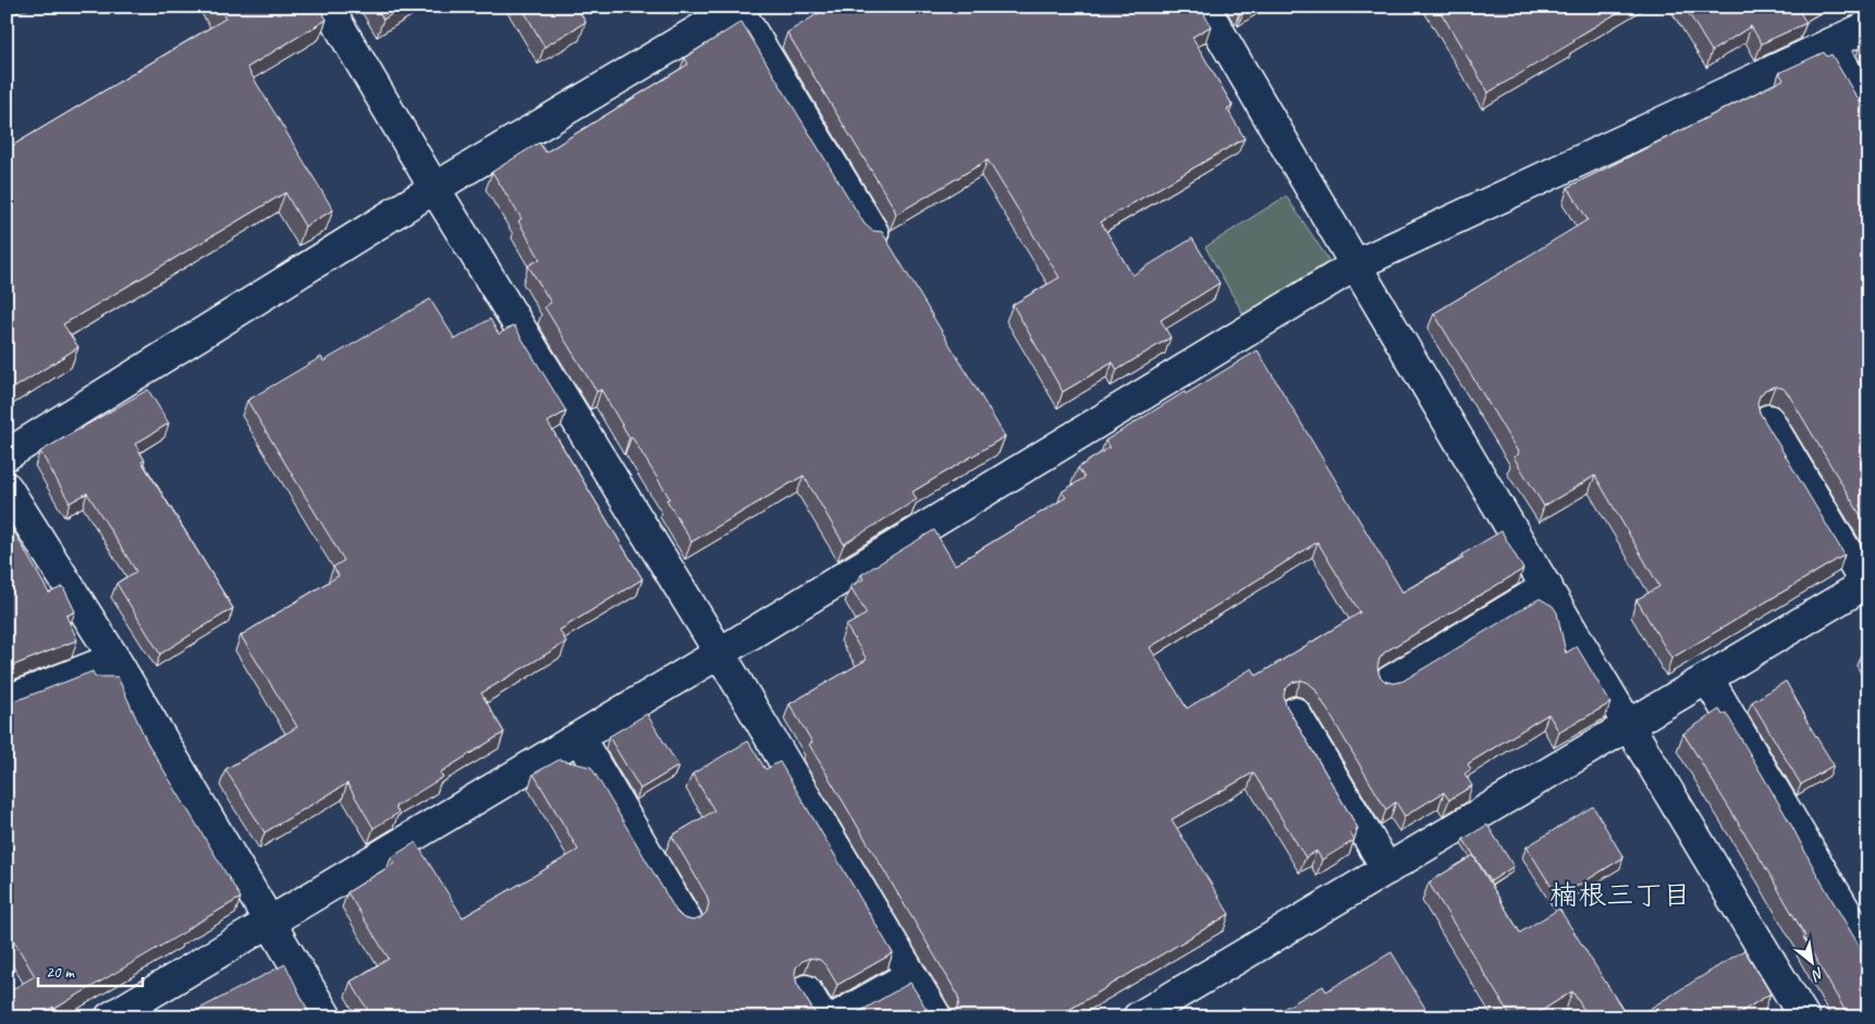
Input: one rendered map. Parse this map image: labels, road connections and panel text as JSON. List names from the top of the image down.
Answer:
{
  "districts": ["楠根三丁目"],
  "scale_bar": "20 m",
  "north": "bottom right"
}
